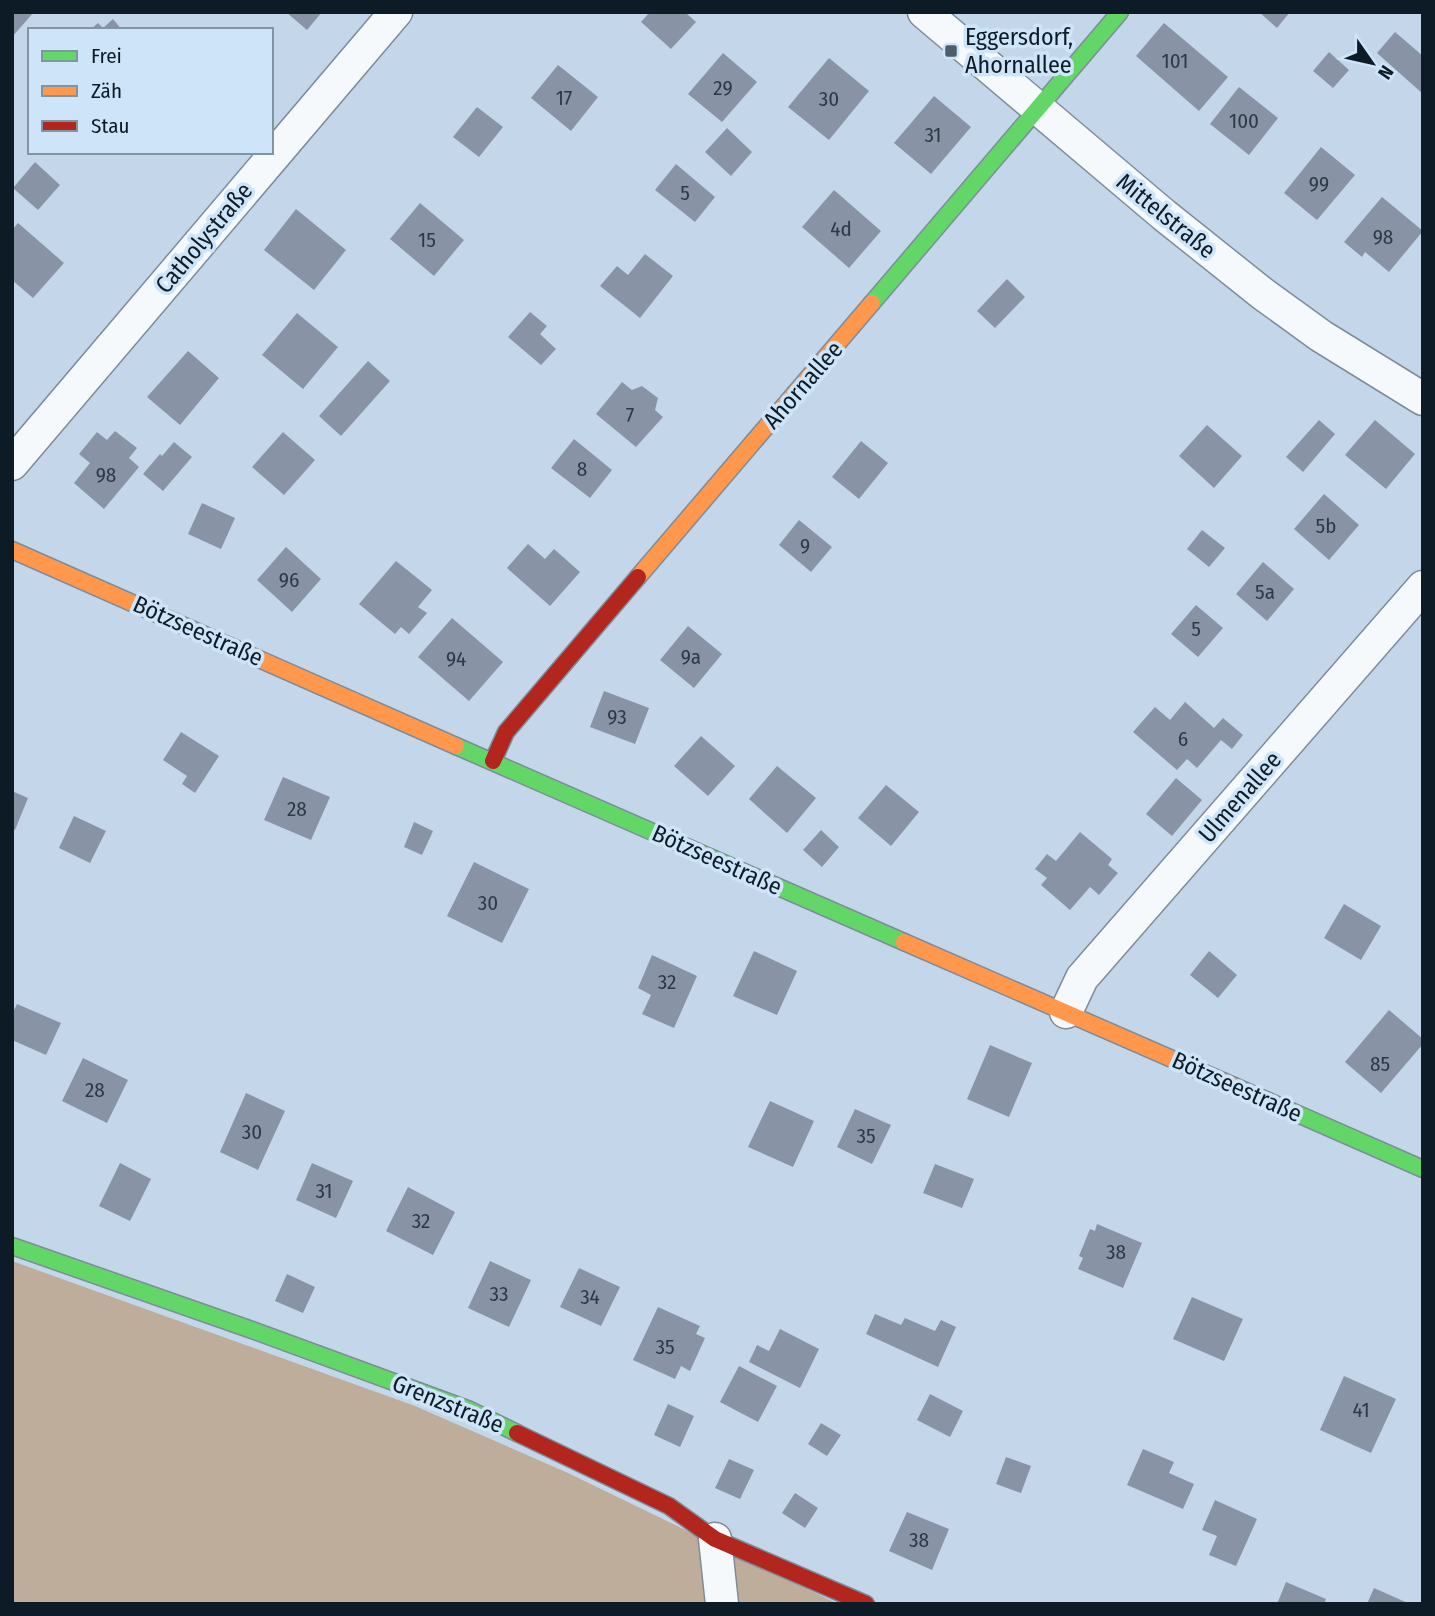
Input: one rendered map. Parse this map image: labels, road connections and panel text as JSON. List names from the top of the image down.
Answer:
{
  "streets": {
    "street": [
      "Mittelstraße",
      "Catholystraße",
      "Ahornallee",
      "Bötzseestraße",
      "Ulmenallee",
      "Grenzstraße"
    ]
  },
  "crossings": [
    ["Mittelstraße", "Ahornallee"],
    ["Ahornallee", "Bötzseestraße"],
    ["Bötzseestraße", "Ulmenallee"]
  ],
  "places": {
    "transit": ["Eggersdorf, Ahornallee"]
  },
  "house_numbers": [
    "101",
    "29",
    "17",
    "30",
    "100",
    "31",
    "99",
    "5",
    "4d",
    "98",
    "15",
    "7",
    "8",
    "98",
    "5b",
    "9",
    "96",
    "5a",
    "5",
    "9a",
    "94",
    "93",
    "6",
    "28",
    "30",
    "32",
    "85",
    "28",
    "30",
    "35",
    "31",
    "32",
    "38",
    "33",
    "34",
    "35",
    "41",
    "38"
  ],
  "legend": ["Frei", "Zäh", "Stau"],
  "north": "bottom right"
}
